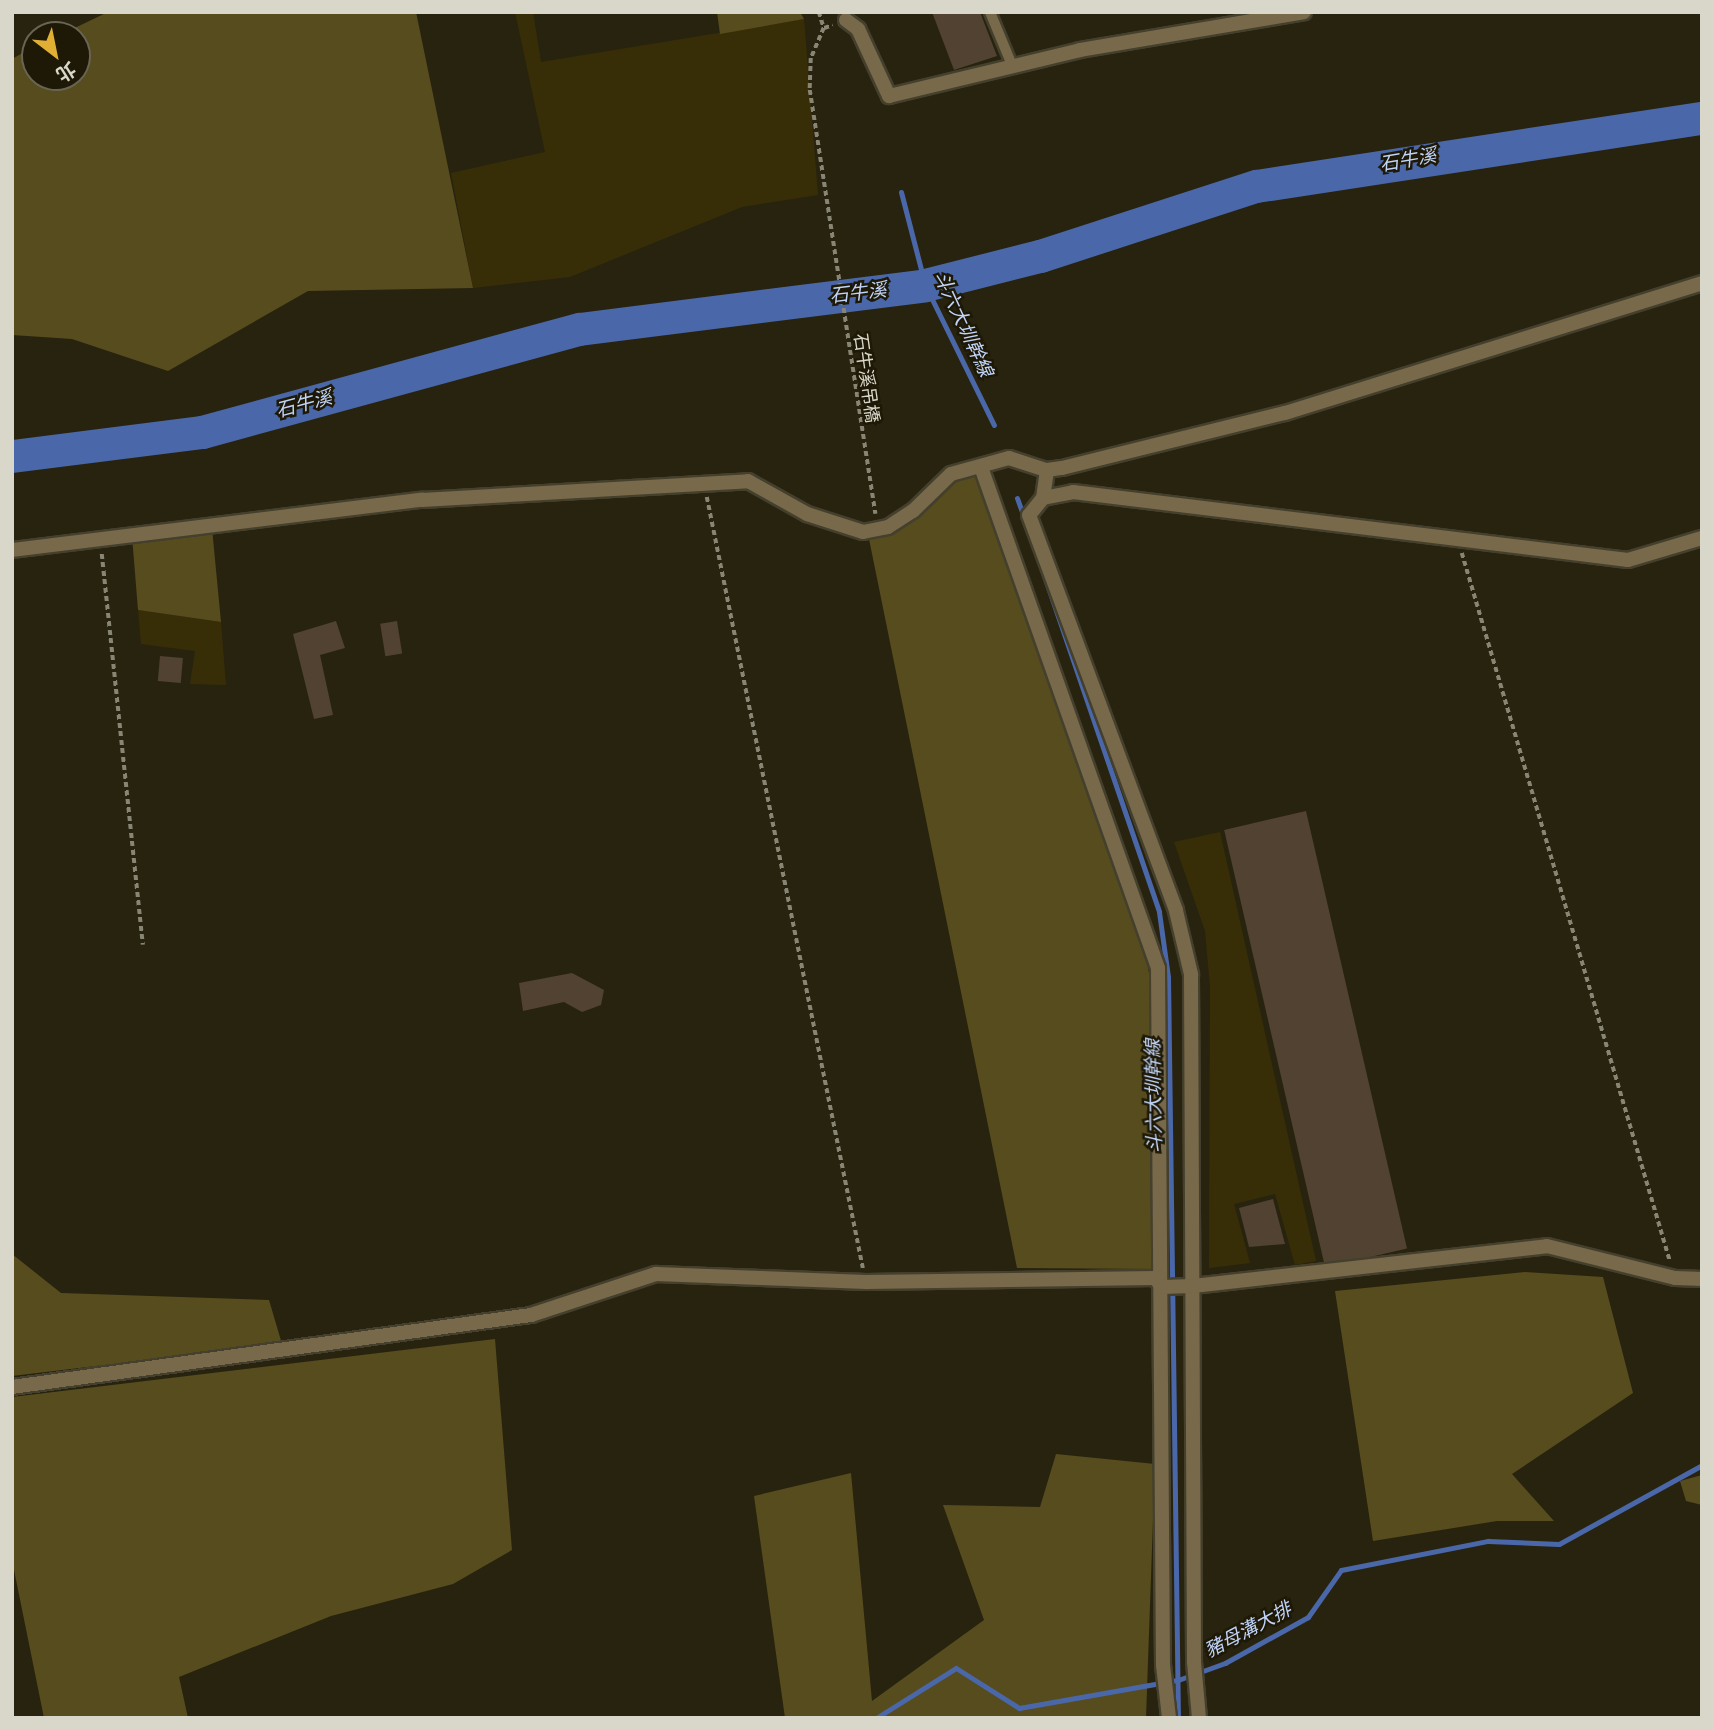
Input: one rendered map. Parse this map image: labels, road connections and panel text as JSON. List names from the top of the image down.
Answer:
{
  "streets": {
    "path": ["石牛溪吊橋"]
  },
  "water": ["石牛溪", "斗六大圳幹線", "豬母溝大排"],
  "north": "bottom right"
}
